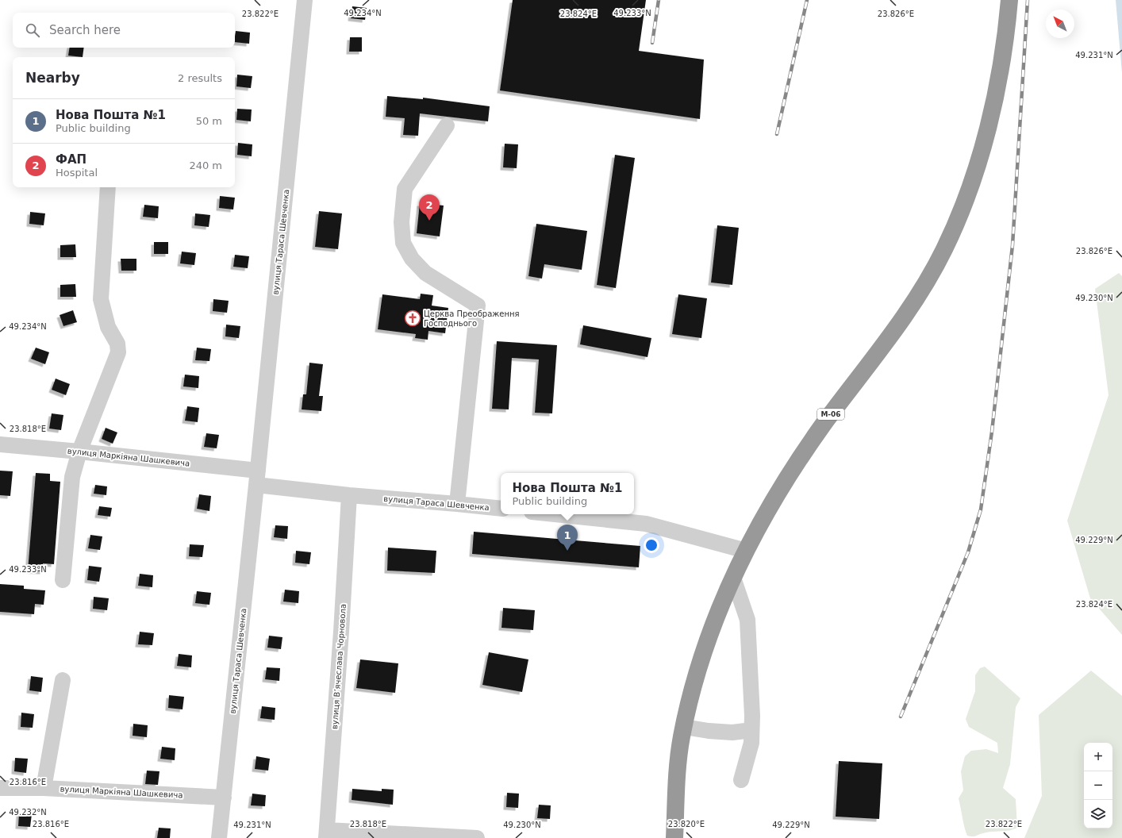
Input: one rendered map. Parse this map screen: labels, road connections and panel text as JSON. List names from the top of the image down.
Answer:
{
  "streets": {
    "highway": ["М-06"],
    "street": ["вулиця Тараса Шевченка", "вулиця Маркіяна Шашкевича", "вулиця Вʼячеслава Чорновола"]
  },
  "crossings": [
    ["вулиця Тараса Шевченка", "вулиця Маркіяна Шашкевича"],
    ["вулиця Тараса Шевченка", "вулиця Вʼячеслава Чорновола"]
  ],
  "places": {
    "church": ["Церква Преображення Господнього"]
  },
  "north": "top left",
  "page": {
    "search": "Search here",
    "heading": ["Nearby", "2 results"],
    "list": [
      {
        "mark": "1",
        "name": "Нова Пошта №1",
        "note": "Public building",
        "value": "50 m"
      },
      {
        "mark": "2",
        "name": "ФАП",
        "note": "Hospital",
        "value": "240 m"
      }
    ],
    "pins": ["2", "1"],
    "popup": ["Нова Пошта №1", "Public building"],
    "map_buttons": ["+", "−"]
  },
  "coordinates": [
    "49.234°N",
    "49.233°N",
    "23.822°E",
    "23.824°E",
    "23.826°E",
    "49.231°N",
    "49.230°N",
    "23.818°E",
    "49.229°N",
    "23.816°E",
    "49.232°N",
    "23.820°E"
  ]
}
